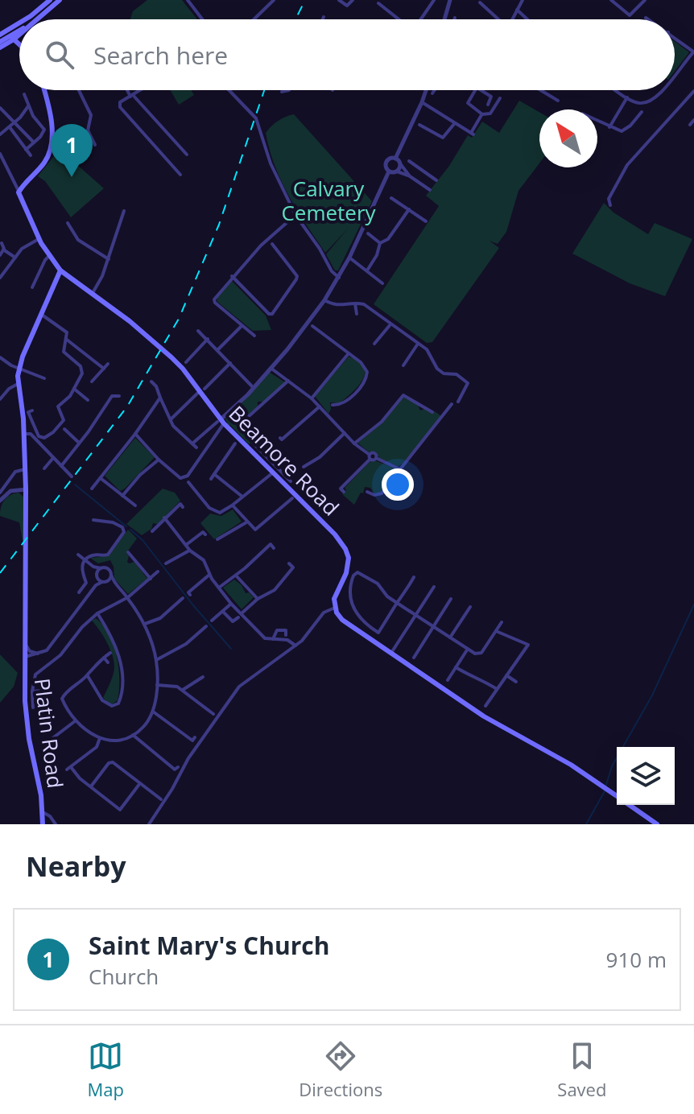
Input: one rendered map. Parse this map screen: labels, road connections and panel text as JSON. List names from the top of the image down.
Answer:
{
  "streets": {
    "main road": ["Beamore Road", "Platin Road"]
  },
  "crossings": [
    ["Beamore Road", "Platin Road"]
  ],
  "parks": ["Calvary Cemetery"],
  "north": "top left",
  "page": {
    "search": "Search here",
    "pins": "1",
    "heading": "Nearby",
    "list": [
      {
        "mark": "1",
        "name": "Saint Mary's Church",
        "note": "Church",
        "value": "910 m"
      }
    ],
    "nav": ["Map", "Directions", "Saved"]
  }
}
